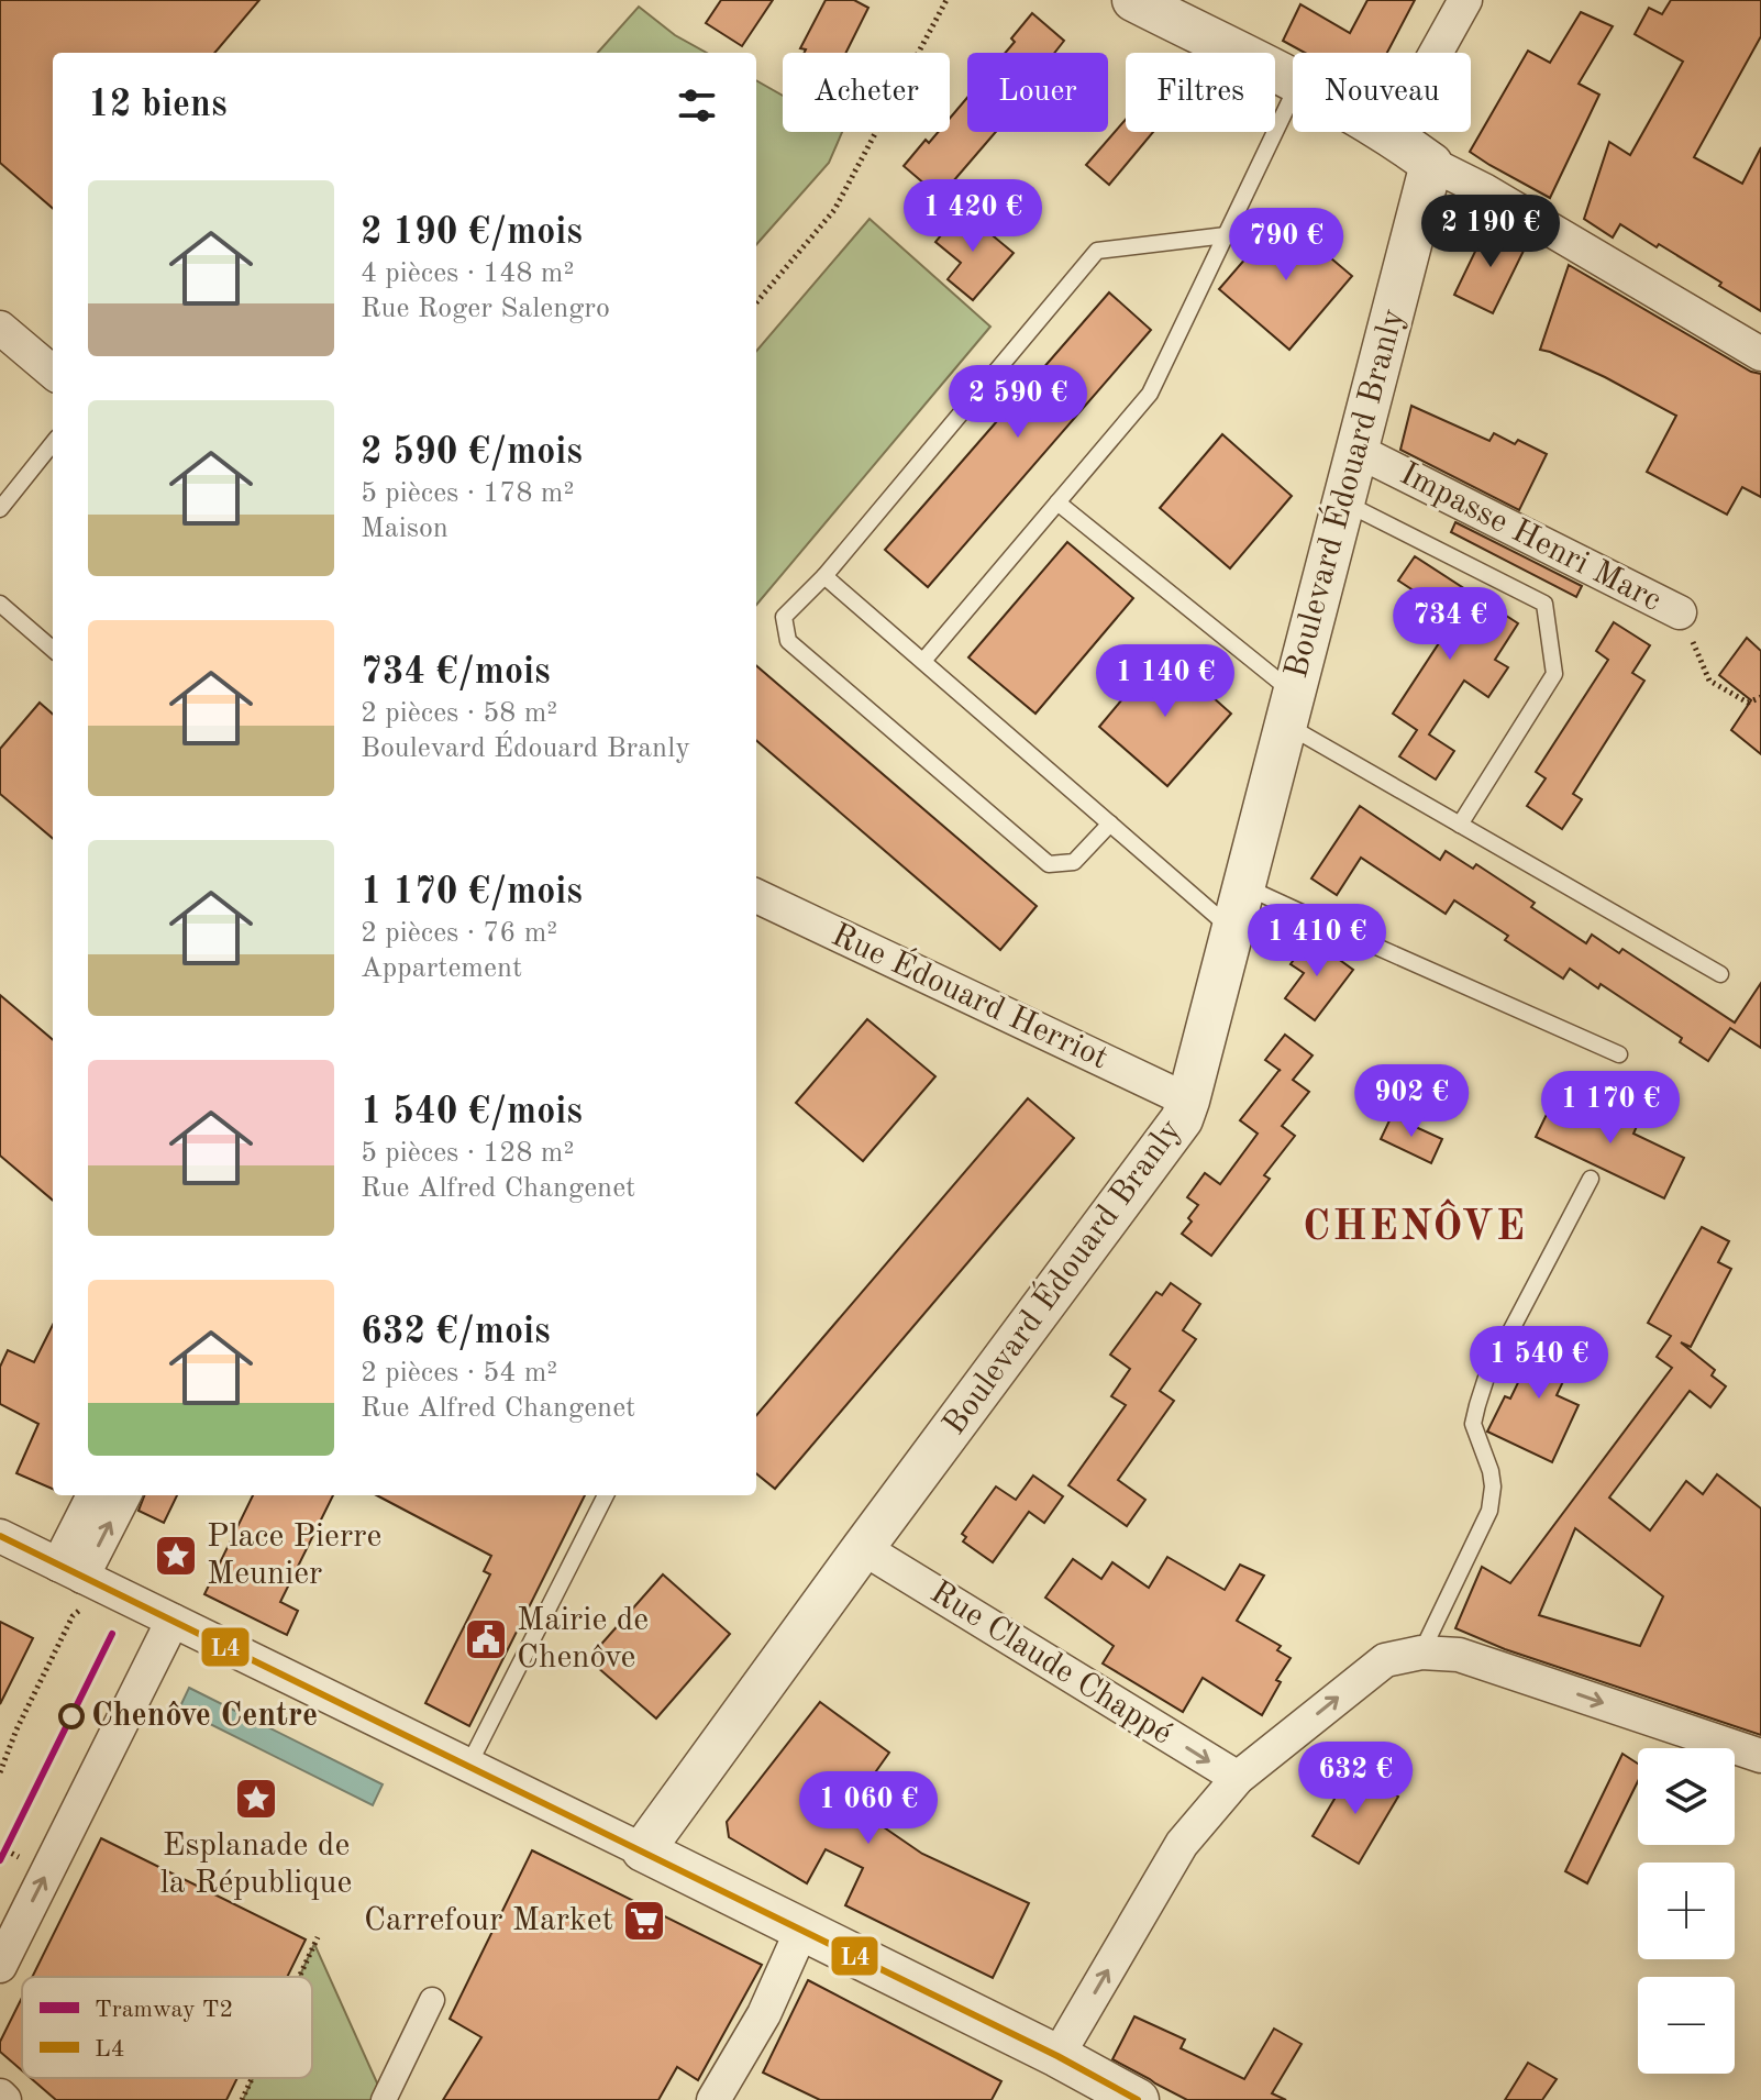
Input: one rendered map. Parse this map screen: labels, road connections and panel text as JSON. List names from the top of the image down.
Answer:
{
  "streets": {
    "street": [
      "Boulevard Édouard Branly",
      "Impasse Henri Marc",
      "Rue Édouard Herriot",
      "Rue Claude Chappé"
    ]
  },
  "crossings": [
    ["Boulevard Édouard Branly", "Impasse Henri Marc"],
    ["Boulevard Édouard Branly", "Rue Édouard Herriot"],
    ["Boulevard Édouard Branly", "Rue Claude Chappé"]
  ],
  "one_way": ["Rue Claude Chappé"],
  "districts": ["CHENÔVE"],
  "places": {
    "place": ["Place Pierre Meunier", "Esplanade de la République"],
    "public building": ["Mairie de Chenôve"],
    "other": ["Chenôve Centre"],
    "supermarket": ["Carrefour Market"]
  },
  "lines": ["transit line L4", "tram line T2"],
  "legend": ["Tramway T2", "L4"],
  "page": {
    "chip": [
      "Acheter",
      "Louer",
      "Filtres",
      "Nouveau"
    ],
    "heading": "12 biens",
    "list": [
      {
        "name": "2 190 €/mois",
        "note": "4 pièces · 148 m² · Rue Roger Salengro"
      },
      {
        "name": "2 590 €/mois",
        "note": "5 pièces · 178 m² · Maison"
      },
      {
        "name": "734 €/mois",
        "note": "2 pièces · 58 m² · Boulevard Édouard Branly"
      },
      {
        "name": "1 170 €/mois",
        "note": "2 pièces · 76 m² · Appartement"
      },
      {
        "name": "1 540 €/mois",
        "note": "5 pièces · 128 m² · Rue Alfred Changenet"
      },
      {
        "name": "632 €/mois",
        "note": "2 pièces · 54 m² · Rue Alfred Changenet"
      }
    ],
    "price": [
      "1 420 €",
      "2 190 €",
      "790 €",
      "2 590 €",
      "734 €",
      "1 140 €",
      "1 410 €",
      "902 €",
      "1 170 €",
      "1 540 €",
      "632 €",
      "1 060 €"
    ],
    "map_buttons": ["+", "−"]
  }
}
